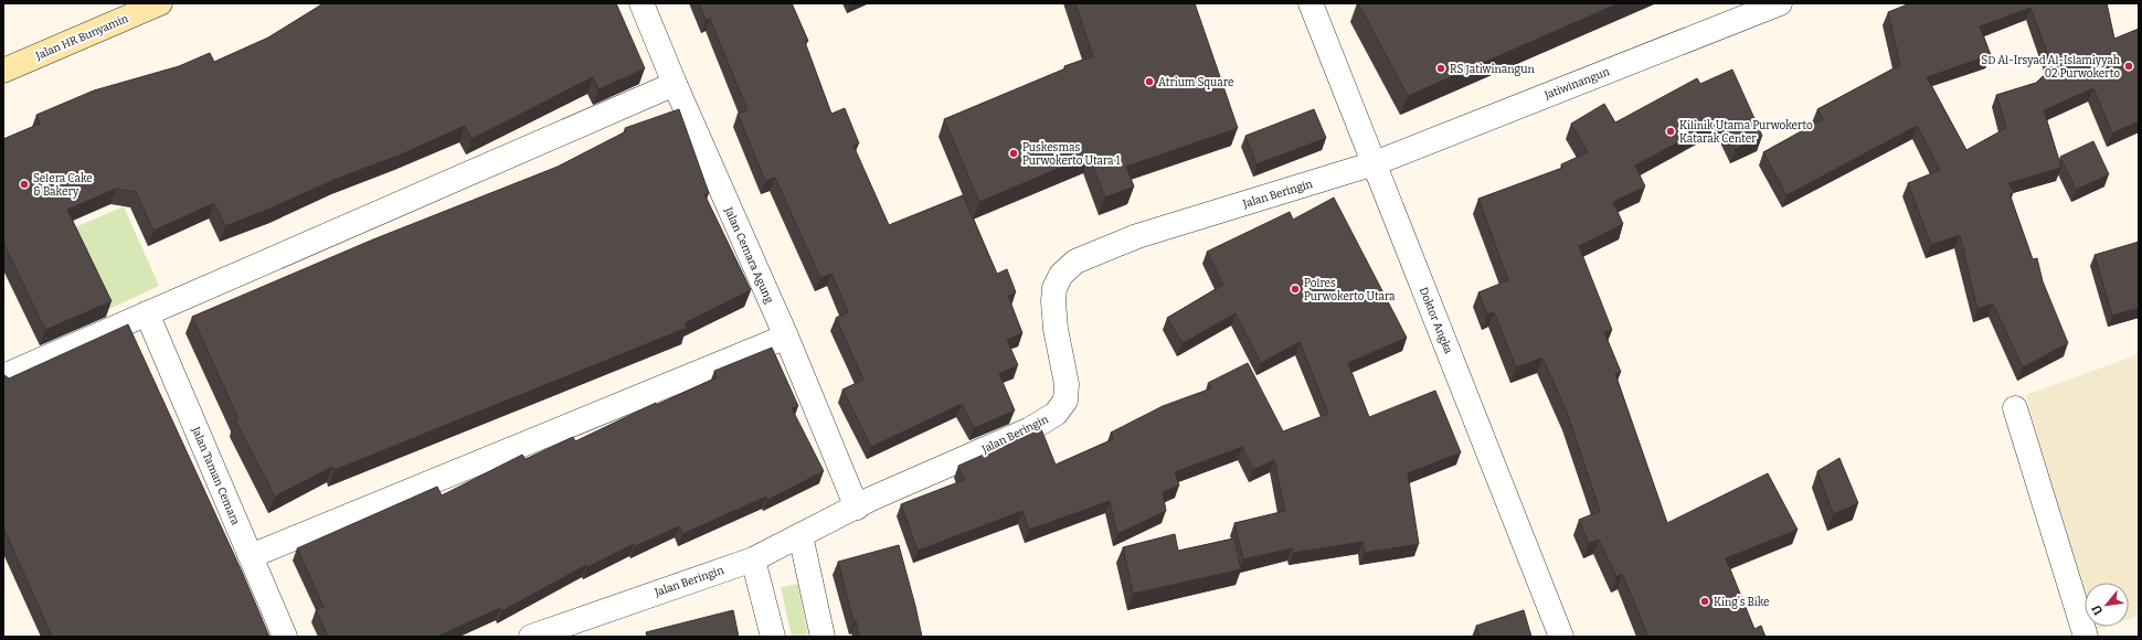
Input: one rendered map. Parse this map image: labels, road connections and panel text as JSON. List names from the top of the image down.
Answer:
{
  "streets": {
    "main road": ["Jalan HR Bunyamin"],
    "street": [
      "Jatiwinangun",
      "Jalan Beringin",
      "Jalan Cemara Agung",
      "Doktor Angka",
      "Jalan Taman Cemara"
    ]
  },
  "crossings": [
    ["Jatiwinangun", "Jalan Beringin"],
    ["Jatiwinangun", "Doktor Angka"],
    ["Jalan Beringin", "Jalan Cemara Agung"],
    ["Jalan Beringin", "Doktor Angka"]
  ],
  "places": [
    "SD Al-Irsyad Al-Islamiyyah 02 Purwokerto",
    "RS Jatiwinangun",
    "Atrium Square",
    "Kilinik Utama Purwokerto Katarak Center",
    "Puskesmas Purwokerto Utara 1",
    "Selera Cake & Bakery",
    "Polres Purwokerto Utara",
    "King's Bike"
  ],
  "north": "bottom left"
}
